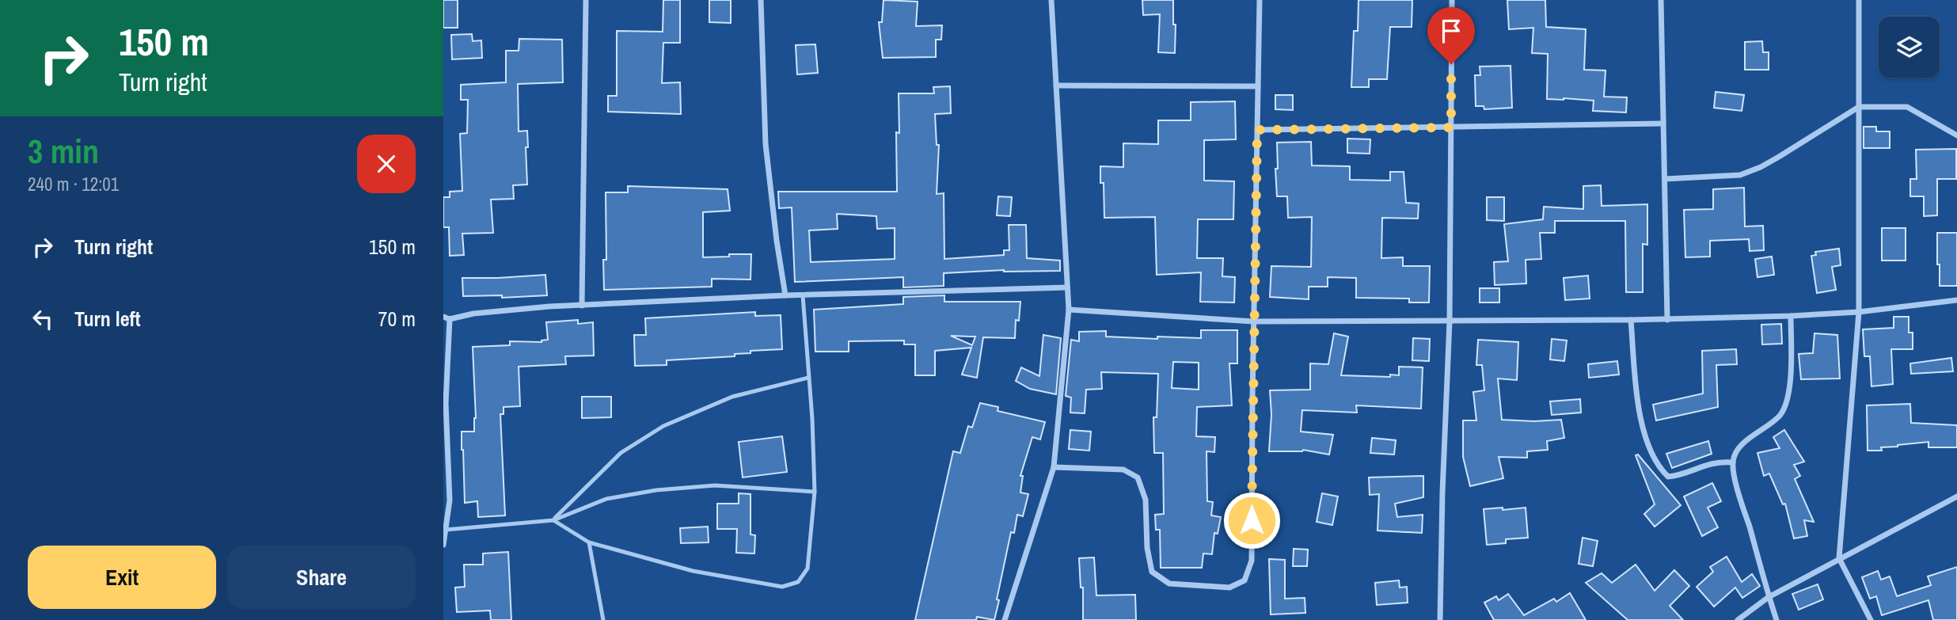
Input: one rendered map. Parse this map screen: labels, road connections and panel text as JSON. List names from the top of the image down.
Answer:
{
  "page": {
    "turn": ["150 m", "Turn right"],
    "heading": ["3 min", "240 m · 12:01"],
    "list": [
      {
        "name": "Turn right",
        "value": "150 m"
      },
      {
        "name": "Turn left",
        "value": "70 m"
      }
    ],
    "buttons": ["Exit", "Share"]
  }
}
